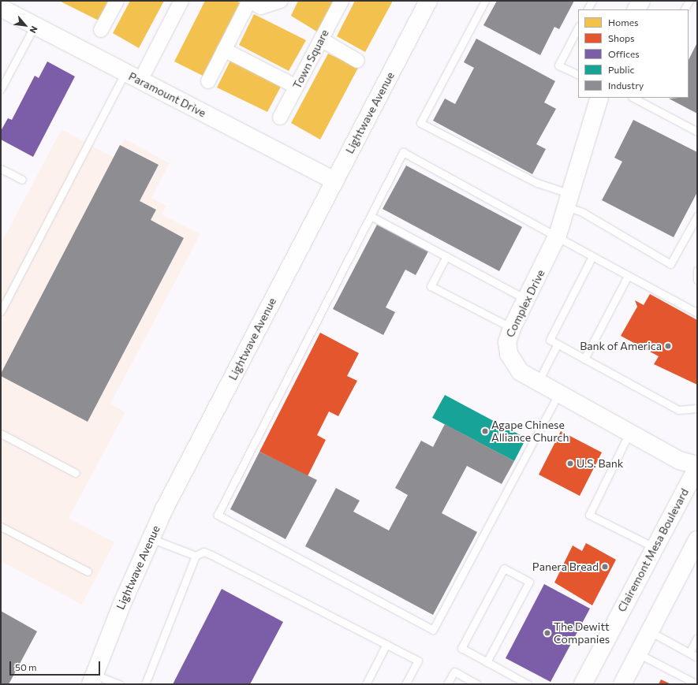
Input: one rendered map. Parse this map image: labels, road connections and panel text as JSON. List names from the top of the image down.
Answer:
{
  "streets": {
    "main road": [
      "Paramount Drive",
      "Lightwave Avenue",
      "Complex Drive",
      "Clairemont Mesa Boulevard"
    ],
    "street": ["Town Square"]
  },
  "crossings": [
    ["Paramount Drive", "Lightwave Avenue"],
    ["Complex Drive", "Clairemont Mesa Boulevard"]
  ],
  "places": [
    "Bank of America",
    "Agape Chinese Alliance Church",
    "U.S. Bank",
    "Panera Bread",
    "The Dewitt Companies"
  ],
  "legend": [
    "Homes",
    "Shops",
    "Offices",
    "Public",
    "Industry"
  ],
  "scale_bar": "50 m",
  "north": "bottom right"
}
